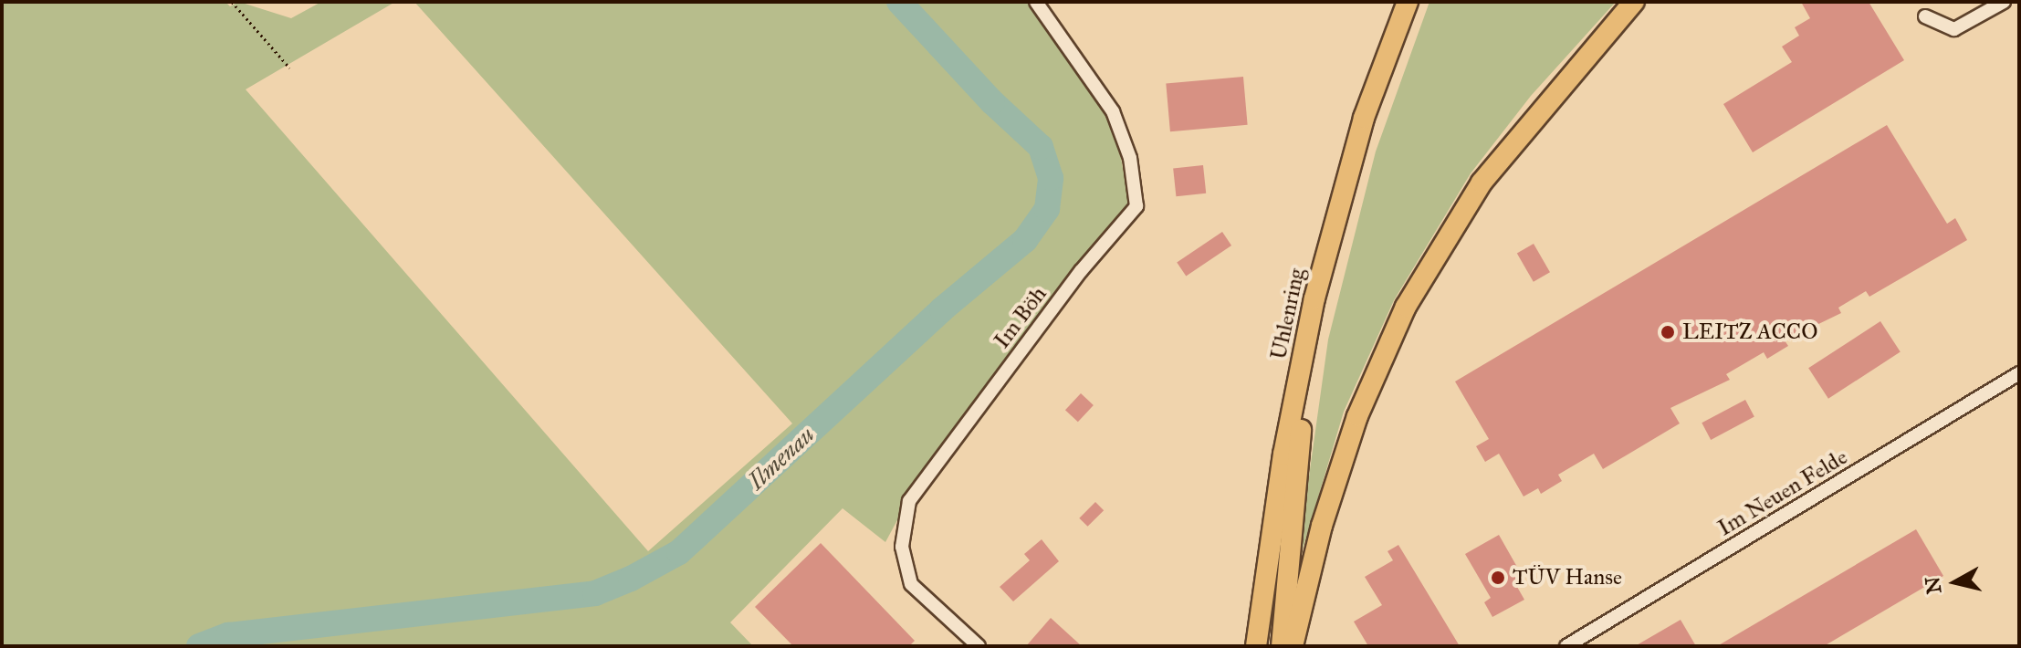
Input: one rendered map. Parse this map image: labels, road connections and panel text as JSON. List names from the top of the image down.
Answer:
{
  "streets": {
    "highway": ["Uhlenring"],
    "street": ["Im Böh", "Im Neuen Felde"]
  },
  "water": ["Ilmenau"],
  "places": ["LEITZ ACCO", "TÜV Hanse"],
  "north": "left"
}
